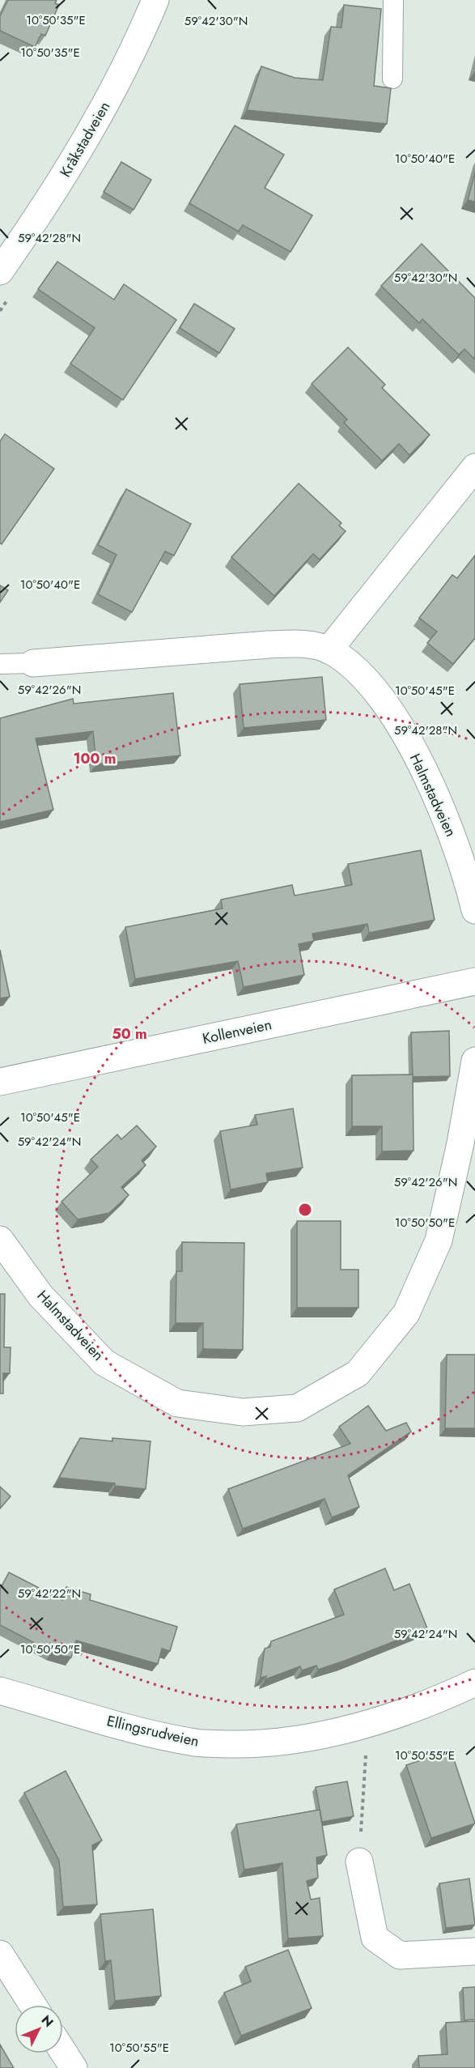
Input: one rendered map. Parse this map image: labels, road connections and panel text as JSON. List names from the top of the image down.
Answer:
{
  "streets": {
    "street": [
      "Kråkstadveien",
      "Halmstadveien",
      "Kollenveien",
      "Ellingsrudveien"
    ]
  },
  "north": "top right",
  "coordinates": [
    "10°50'35\"E",
    "59°42'30\"N",
    "10°50'40\"E",
    "59°42'28\"N",
    "59°42'26\"N",
    "10°50'45\"E",
    "59°42'24\"N",
    "10°50'50\"E",
    "59°42'22\"N",
    "10°50'55\"E"
  ],
  "rings": ["100 m", "50 m"]
}
